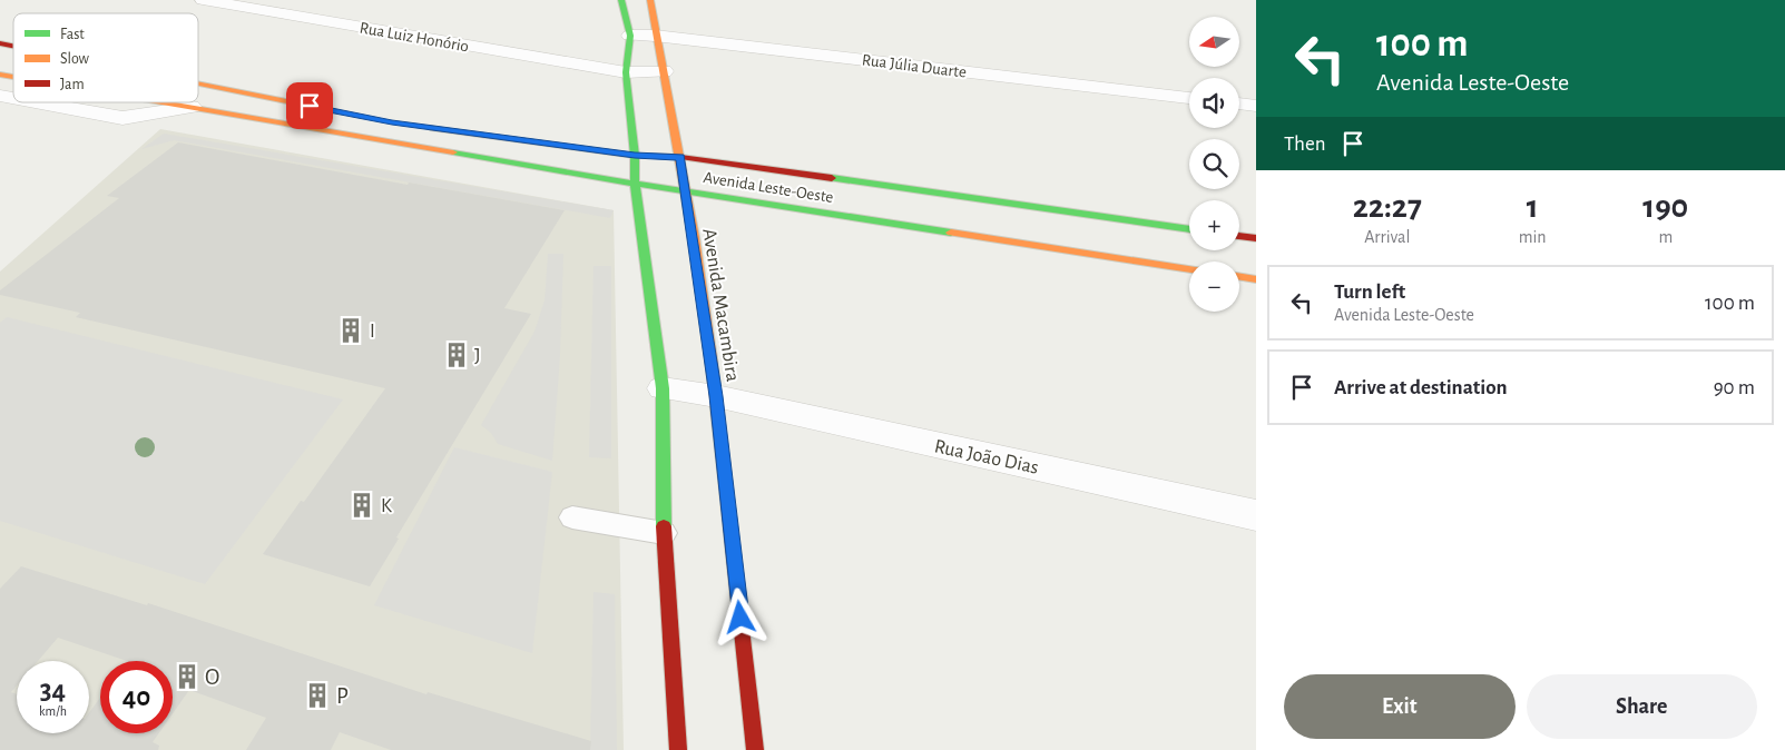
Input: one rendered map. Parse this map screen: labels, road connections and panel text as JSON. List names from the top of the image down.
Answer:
{
  "streets": {
    "main road": ["Avenida Leste-Oeste", "Avenida Macambira"],
    "street": ["Rua Luiz Honório", "Rua Júlia Duarte", "Rua João Dias"]
  },
  "crossings": [
    ["Rua Luiz Honório", "Avenida Macambira"],
    ["Rua Júlia Duarte", "Avenida Macambira"],
    ["Avenida Leste-Oeste", "Avenida Macambira"],
    ["Avenida Macambira", "Rua João Dias"]
  ],
  "places": {
    "building": [
      "I",
      "J",
      "K",
      "O",
      "P"
    ]
  },
  "legend": ["Fast", "Slow", "Jam"],
  "north": "left",
  "page": {
    "turn": ["100 m", "Avenida Leste-Oeste"],
    "map_buttons": ["+", "−"],
    "then": "Then",
    "eta": [
      "22:27",
      "Arrival",
      "1",
      "min",
      "190",
      "m"
    ],
    "list": [
      {
        "name": "Turn left",
        "note": "Avenida Leste-Oeste",
        "value": "100 m"
      },
      {
        "name": "Arrive at destination",
        "value": "90 m"
      }
    ],
    "speed": "34 km/h",
    "limit": "40",
    "buttons": ["Exit", "Share"]
  }
}
